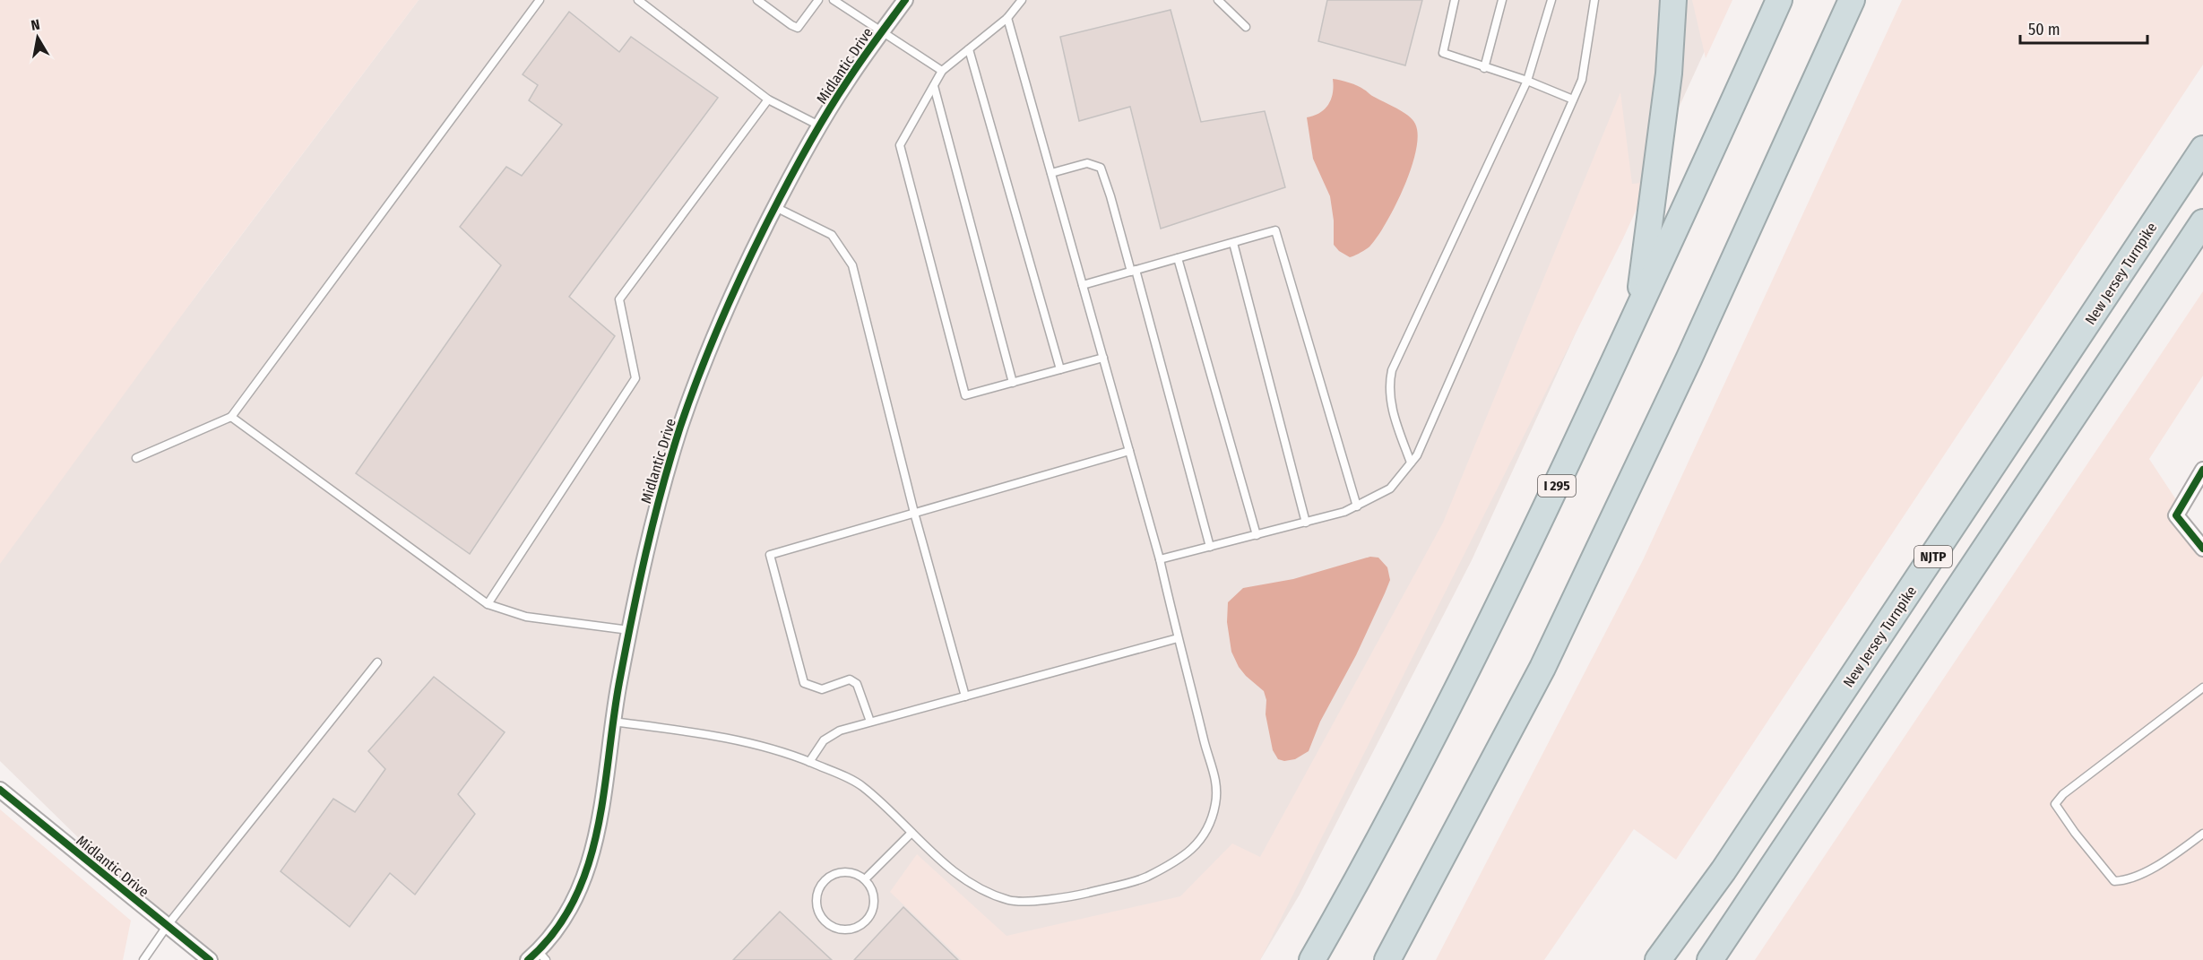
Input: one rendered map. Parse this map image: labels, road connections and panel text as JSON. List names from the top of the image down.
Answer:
{
  "streets": {
    "highway": ["New Jersey Turnpike", "I 295", "NJTP"],
    "street": ["Midlantic Drive"]
  },
  "scale_bar": "50 m",
  "north": "top"
}
